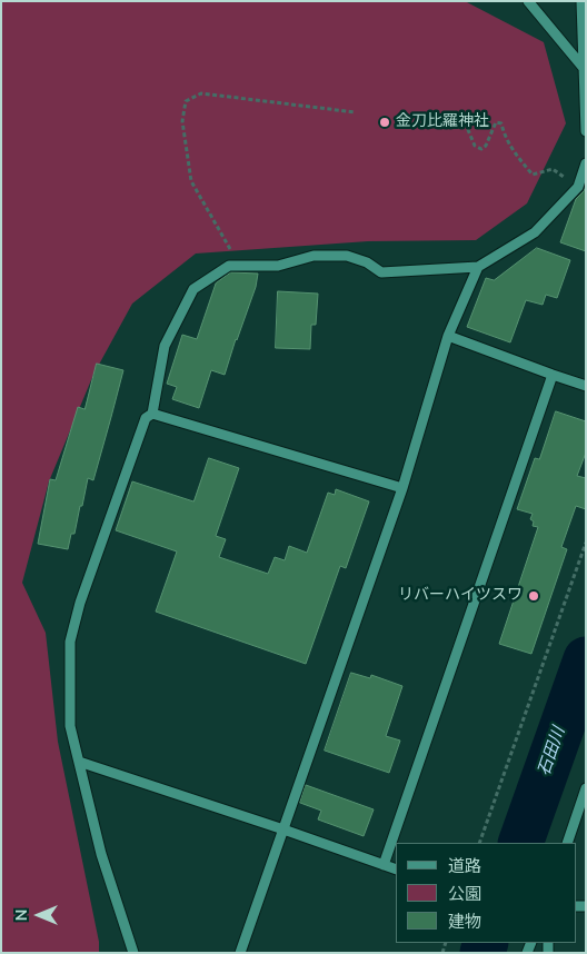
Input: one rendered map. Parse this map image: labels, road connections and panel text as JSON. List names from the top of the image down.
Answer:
{
  "water": ["石田川"],
  "places": ["金刀比羅神社", "リバーハイツスワ"],
  "legend": ["道路", "公園", "建物"],
  "north": "left"
}
